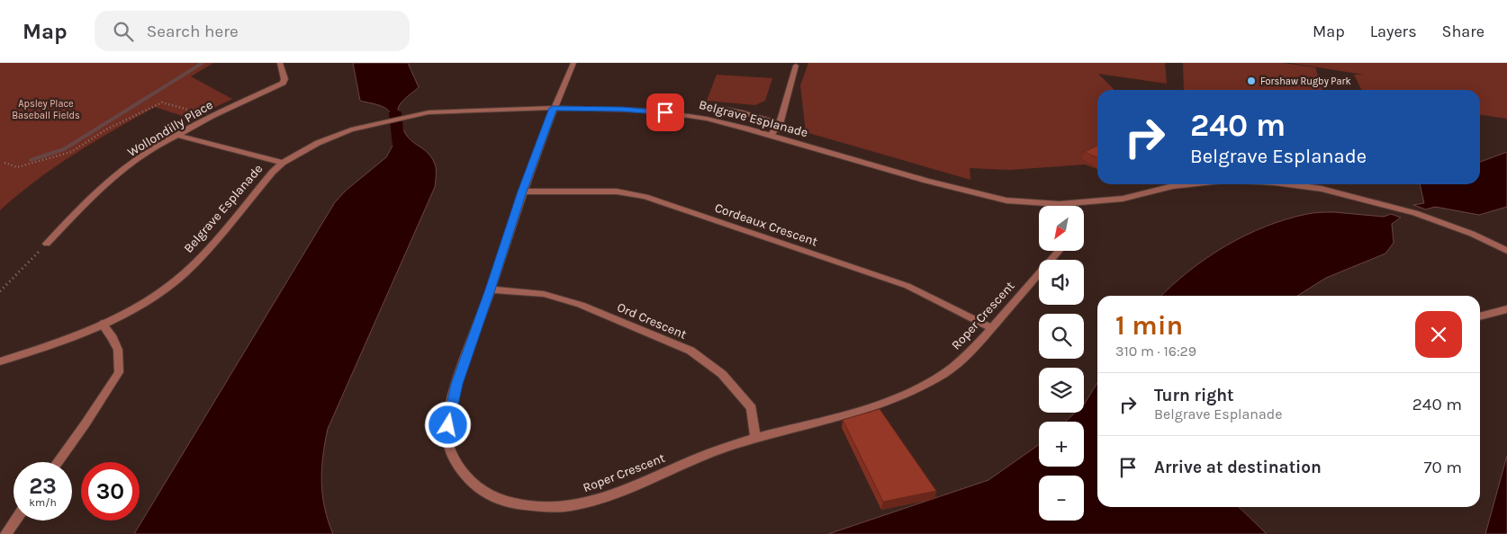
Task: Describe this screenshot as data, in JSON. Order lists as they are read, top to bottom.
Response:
{
  "streets": {
    "street": [
      "Belgrave Esplanade",
      "Wollondilly Place",
      "Cordeaux Crescent",
      "Roper Crescent",
      "Ord Crescent"
    ]
  },
  "crossings": [
    ["Belgrave Esplanade", "Roper Crescent"],
    ["Cordeaux Crescent", "Roper Crescent"],
    ["Roper Crescent", "Ord Crescent"]
  ],
  "parks": ["Apsley Place Baseball Fields"],
  "places": ["Forshaw Rugby Park"],
  "north": "bottom left",
  "page": {
    "header": "Map",
    "search": "Search here",
    "nav": ["Map", "Layers", "Share"],
    "turn": ["240 m", "Belgrave Esplanade"],
    "map_buttons": ["+", "−"],
    "heading": ["1 min", "310 m · 16:29"],
    "list": [
      {
        "name": "Turn right",
        "note": "Belgrave Esplanade",
        "value": "240 m"
      },
      {
        "name": "Arrive at destination",
        "value": "70 m"
      }
    ],
    "speed": "23 km/h",
    "limit": "30"
  }
}
